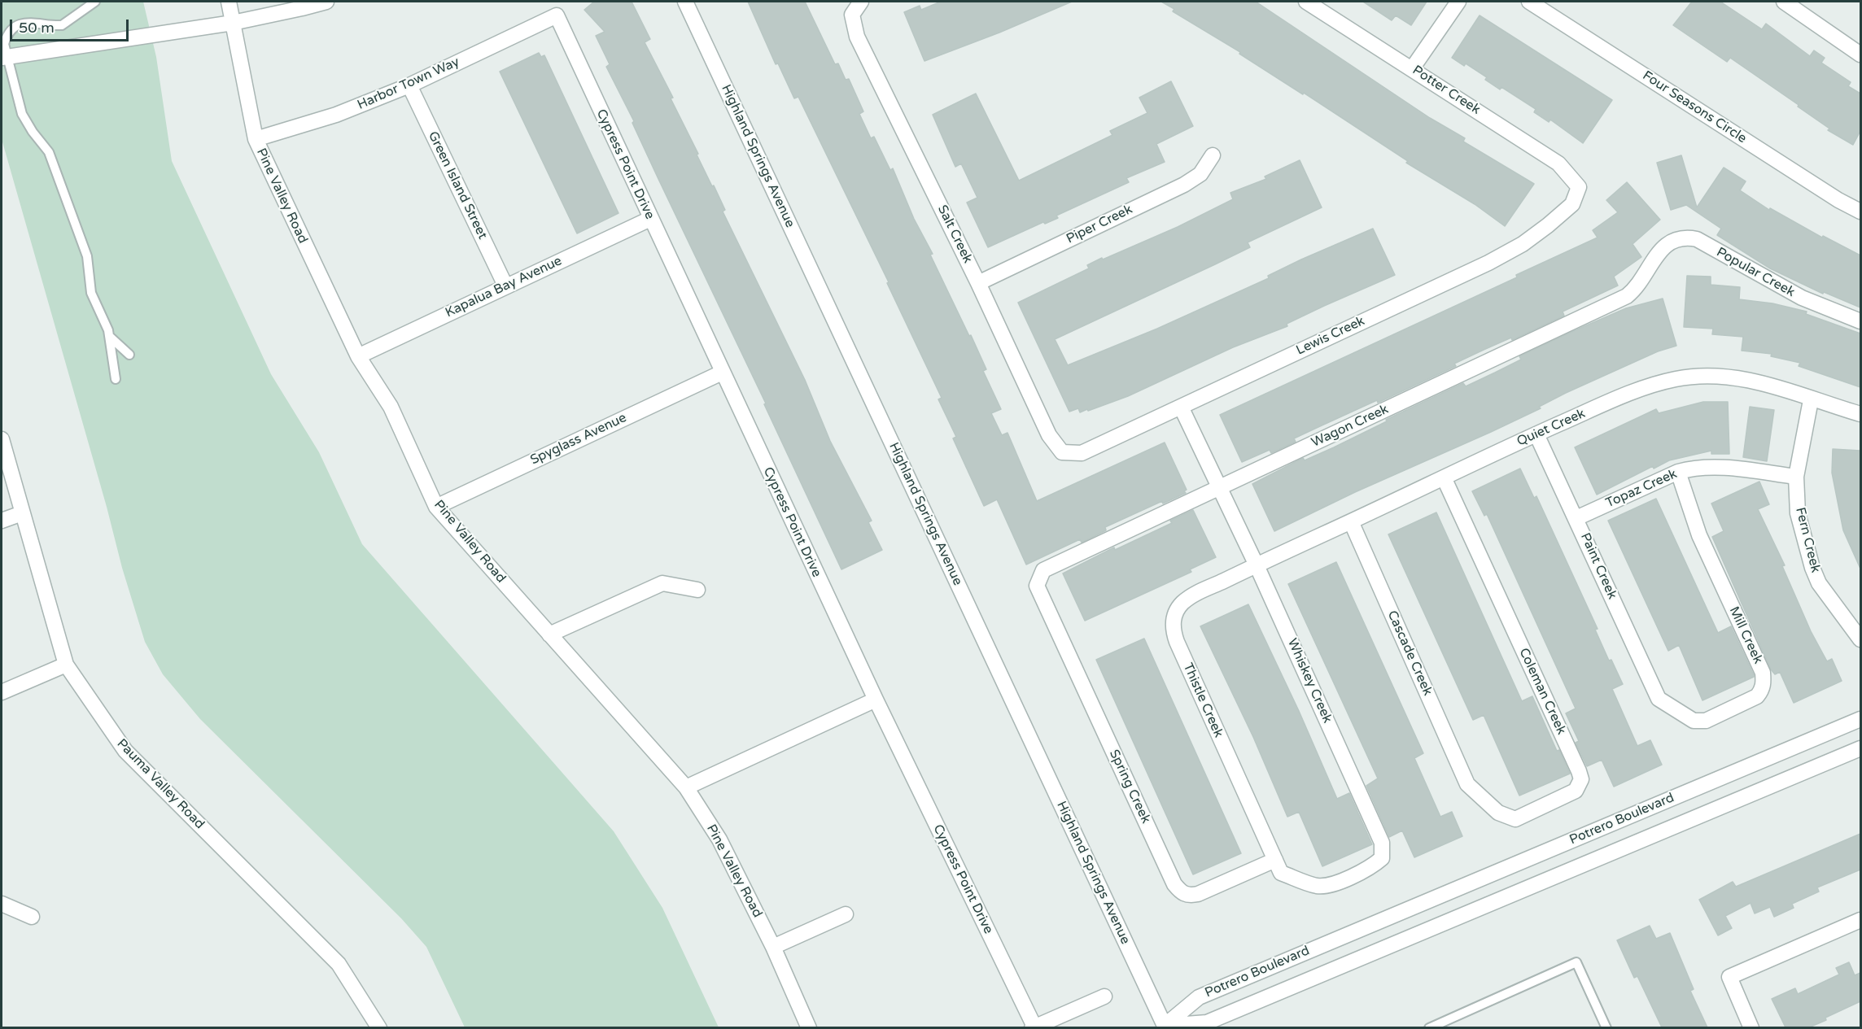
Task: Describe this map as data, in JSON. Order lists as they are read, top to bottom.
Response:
{
  "streets": {
    "street": [
      "Harbor Town Way",
      "Potter Creek",
      "Four Seasons Circle",
      "Highland Springs Avenue",
      "Cypress Point Drive",
      "Green Island Street",
      "Pine Valley Road",
      "Piper Creek",
      "Salt Creek",
      "Popular Creek",
      "Kapalua Bay Avenue",
      "Lewis Creek",
      "Wagon Creek",
      "Quiet Creek",
      "Spyglass Avenue",
      "Topaz Creek",
      "Fern Creek",
      "Paint Creek",
      "Mill Creek",
      "Cascade Creek",
      "Whiskey Creek",
      "Coleman Creek",
      "Thistle Creek",
      "Pauma Valley Road",
      "Spring Creek",
      "Potrero Boulevard"
    ]
  },
  "crossings": [
    ["Harbor Town Way", "Cypress Point Drive"],
    ["Harbor Town Way", "Green Island Street"],
    ["Harbor Town Way", "Pine Valley Road"],
    ["Potter Creek", "Lewis Creek"],
    ["Highland Springs Avenue", "Potrero Boulevard"],
    ["Cypress Point Drive", "Kapalua Bay Avenue"],
    ["Cypress Point Drive", "Spyglass Avenue"],
    ["Green Island Street", "Kapalua Bay Avenue"],
    ["Pine Valley Road", "Kapalua Bay Avenue"],
    ["Pine Valley Road", "Spyglass Avenue"],
    ["Piper Creek", "Salt Creek"],
    ["Salt Creek", "Lewis Creek"],
    ["Popular Creek", "Wagon Creek"],
    ["Lewis Creek", "Whiskey Creek"],
    ["Wagon Creek", "Whiskey Creek"],
    ["Wagon Creek", "Spring Creek"],
    ["Quiet Creek", "Fern Creek"],
    ["Quiet Creek", "Paint Creek"],
    ["Quiet Creek", "Cascade Creek"],
    ["Quiet Creek", "Whiskey Creek"],
    ["Quiet Creek", "Coleman Creek"],
    ["Quiet Creek", "Thistle Creek"],
    ["Topaz Creek", "Fern Creek"],
    ["Topaz Creek", "Paint Creek"],
    ["Topaz Creek", "Mill Creek"],
    ["Paint Creek", "Mill Creek"],
    ["Cascade Creek", "Coleman Creek"],
    ["Whiskey Creek", "Thistle Creek"],
    ["Whiskey Creek", "Spring Creek"],
    ["Thistle Creek", "Spring Creek"]
  ],
  "scale_bar": "50 m"
}
